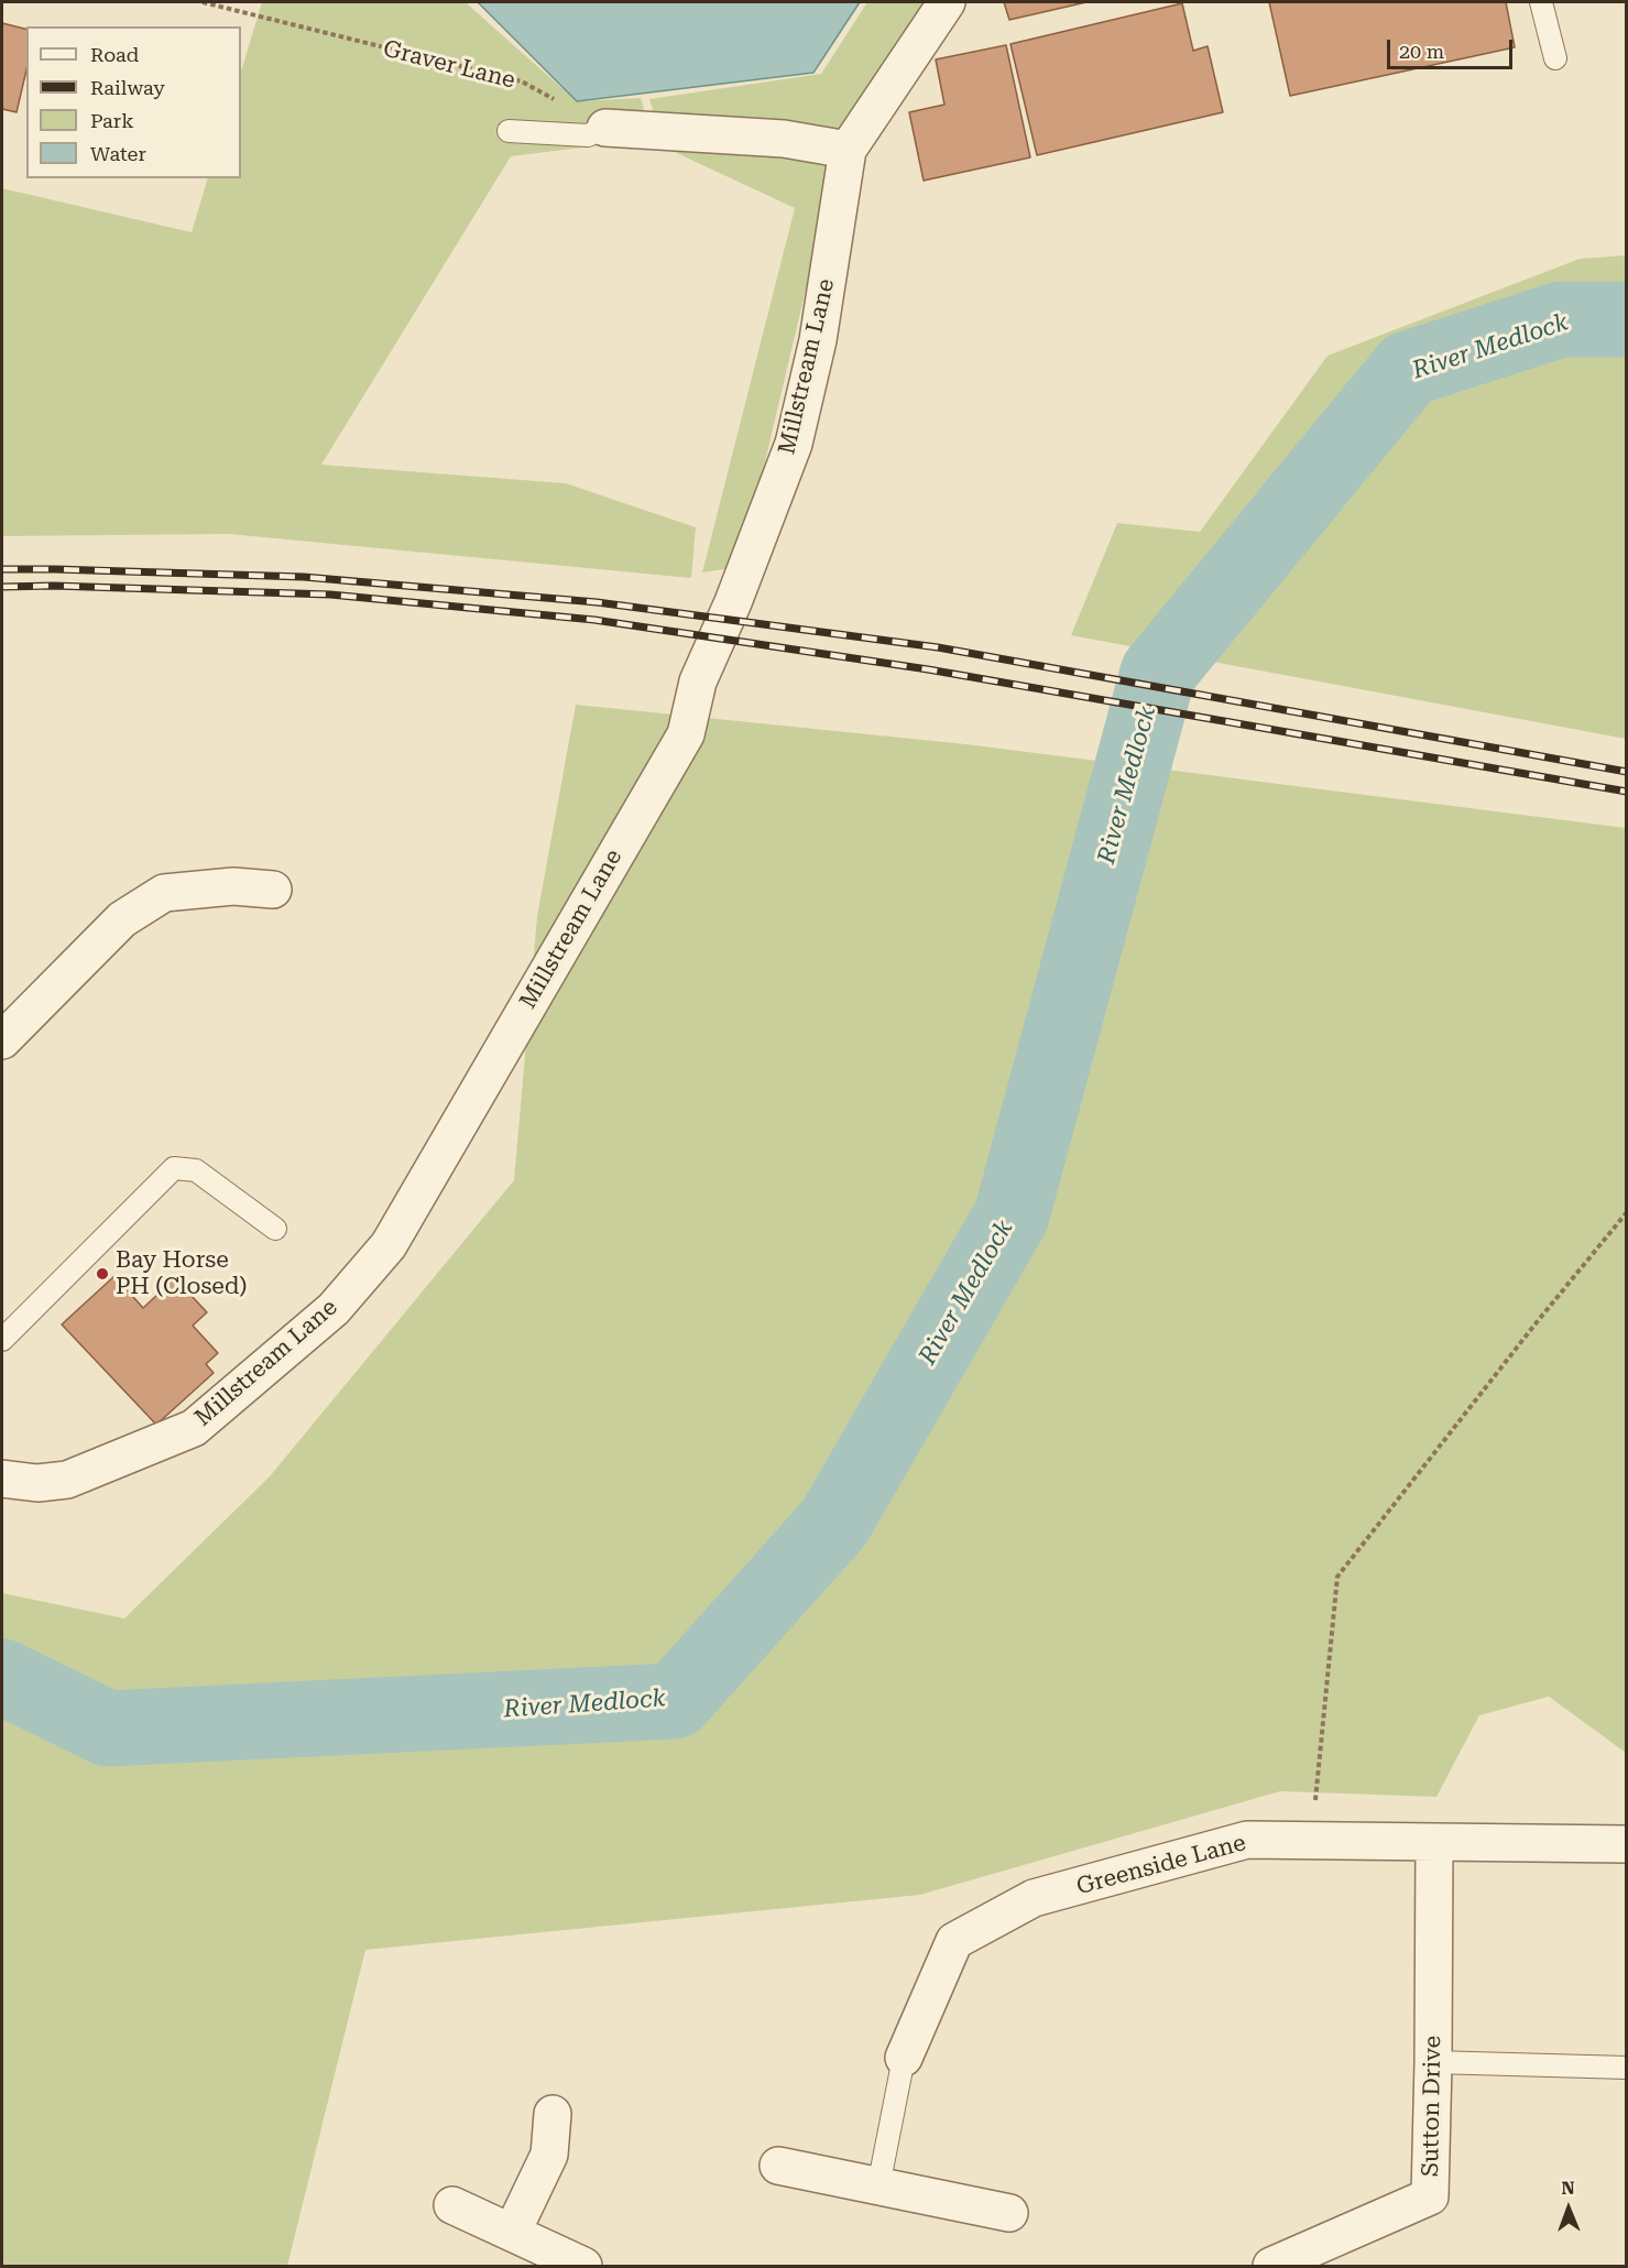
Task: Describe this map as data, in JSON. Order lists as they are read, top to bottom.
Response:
{
  "streets": {
    "street": ["Millstream Lane", "Greenside Lane", "Sutton Drive"],
    "path": ["Graver Lane"]
  },
  "crossings": [
    ["Greenside Lane", "Sutton Drive"]
  ],
  "water": ["River Medlock"],
  "places": ["Bay Horse PH (Closed)"],
  "legend": [
    "Road",
    "Railway",
    "Park",
    "Water"
  ],
  "scale_bar": "20 m",
  "north": "top"
}
